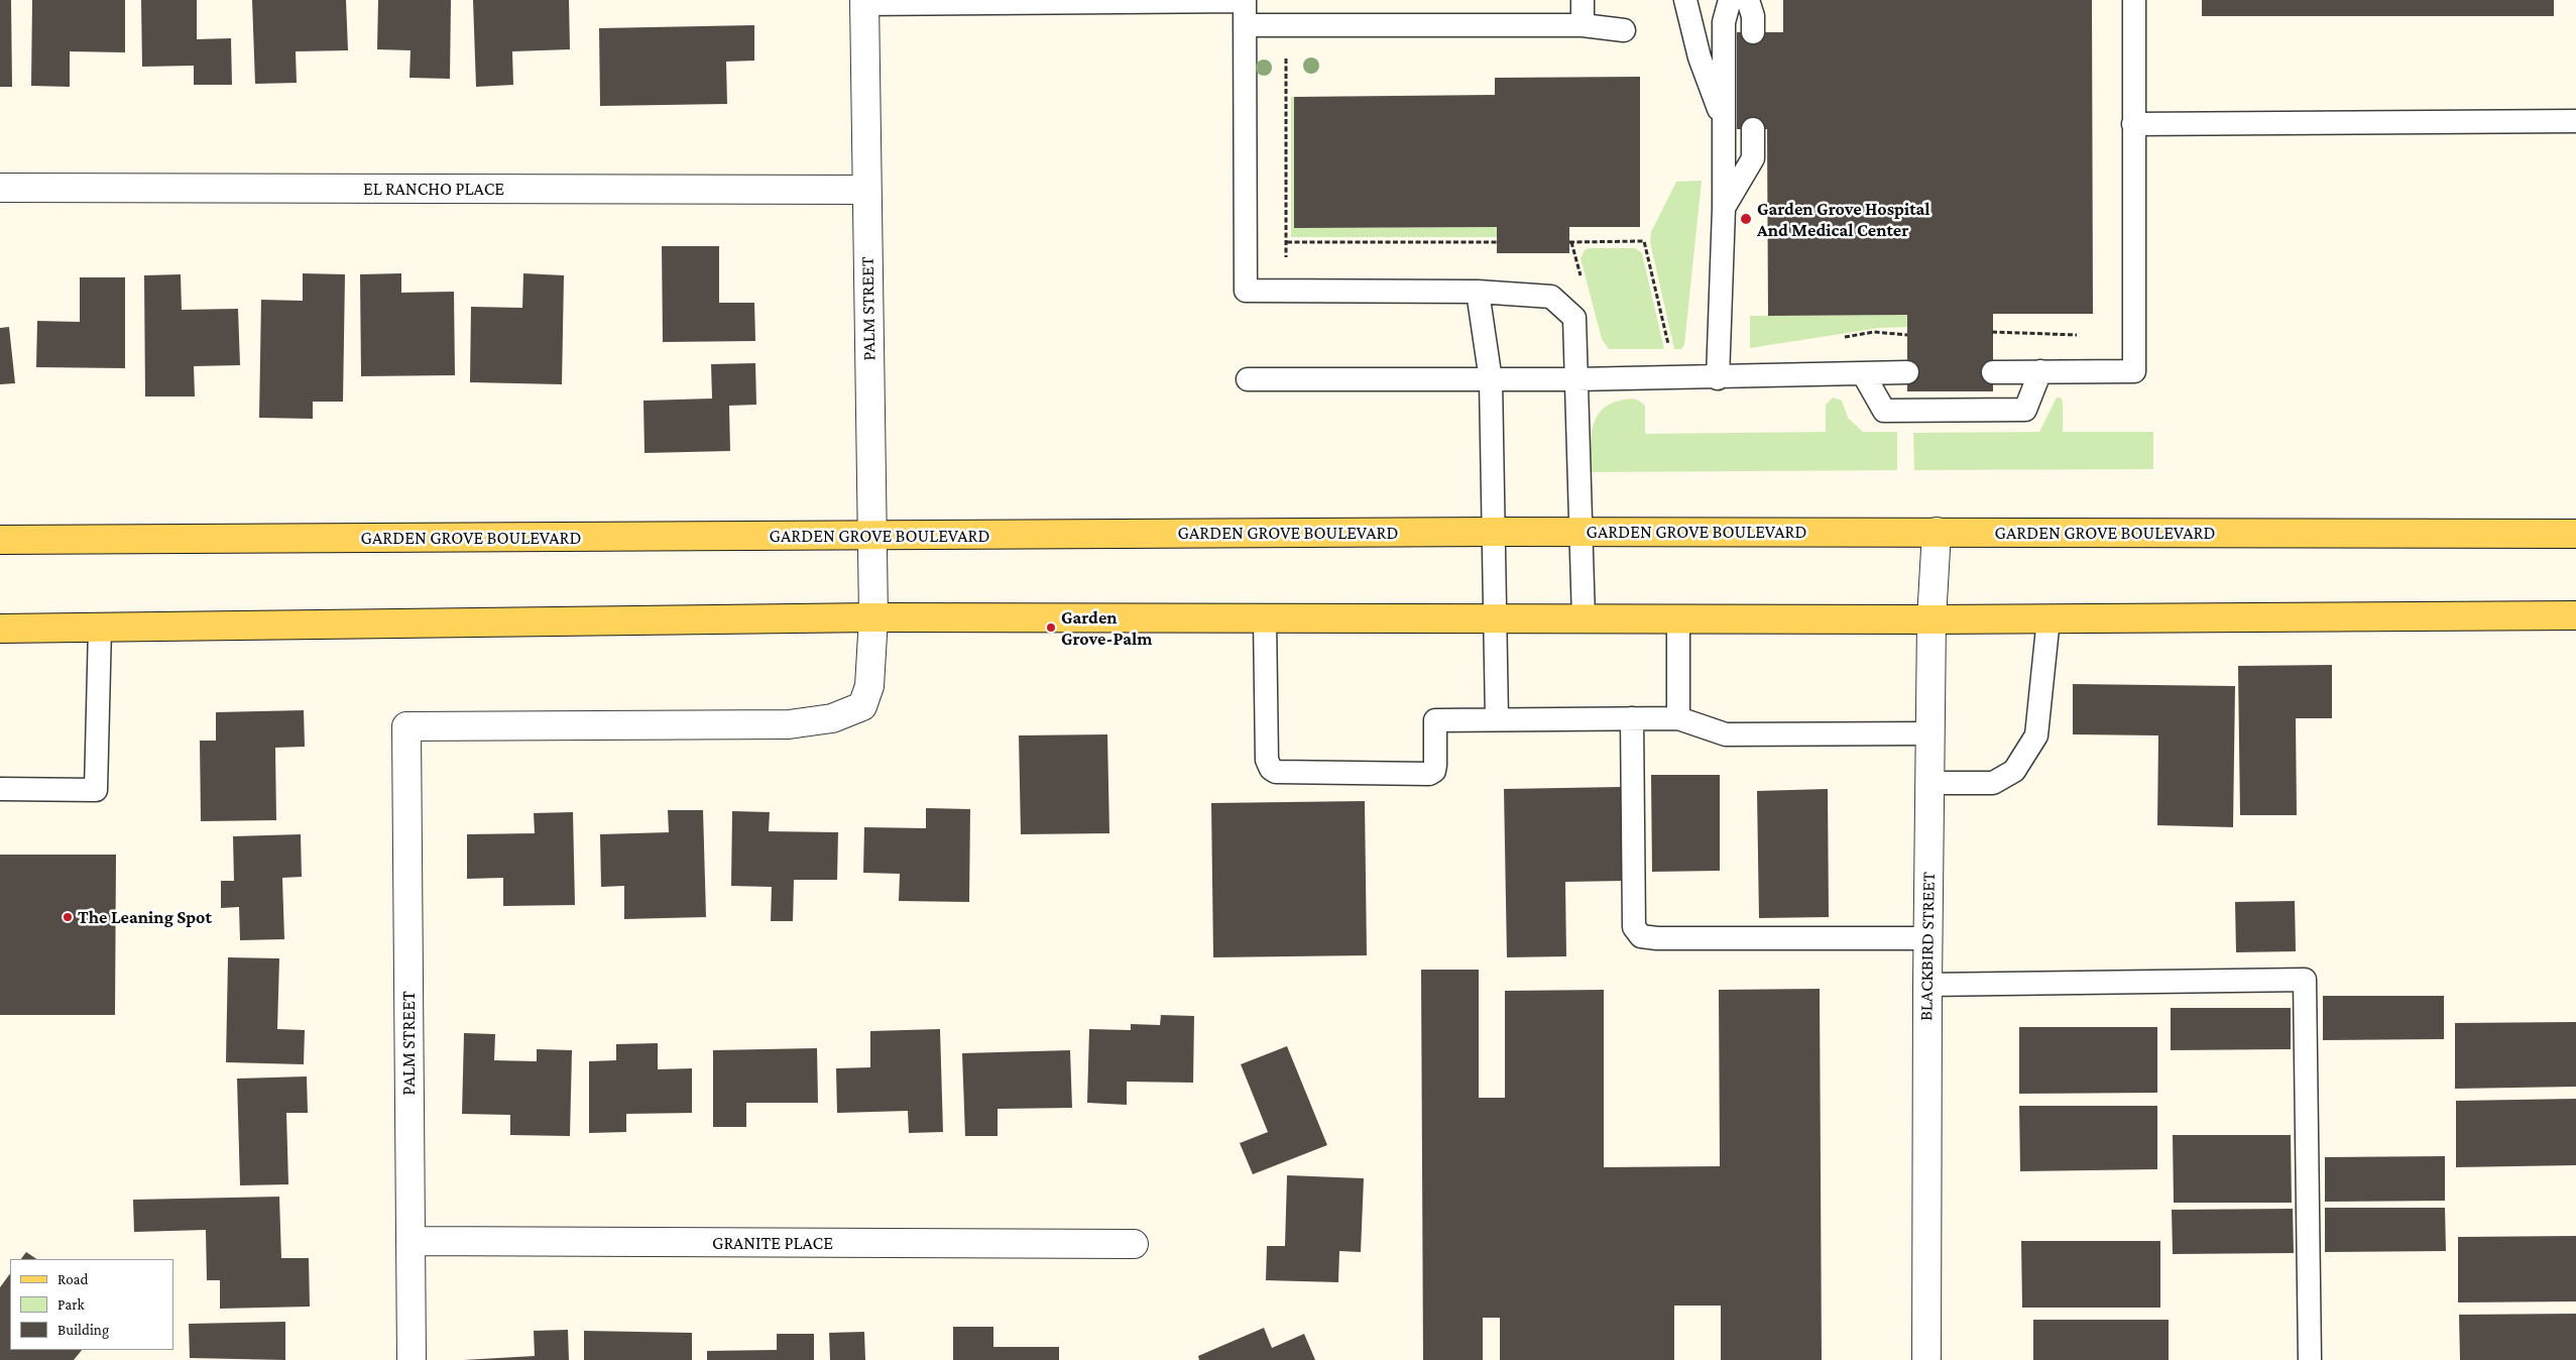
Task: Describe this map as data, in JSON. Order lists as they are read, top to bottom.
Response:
{
  "streets": {
    "main road": ["GARDEN GROVE BOULEVARD"],
    "street": [
      "EL RANCHO PLACE",
      "PALM STREET",
      "BLACKBIRD STREET",
      "GRANITE PLACE"
    ]
  },
  "crossings": [
    ["EL RANCHO PLACE", "PALM STREET"],
    ["PALM STREET", "GARDEN GROVE BOULEVARD"],
    ["PALM STREET", "GRANITE PLACE"],
    ["GARDEN GROVE BOULEVARD", "BLACKBIRD STREET"]
  ],
  "places": ["Garden Grove Hospital And Medical Center", "Garden Grove-Palm", "The Leaning Spot"],
  "legend": ["Road", "Park", "Building"]
}
